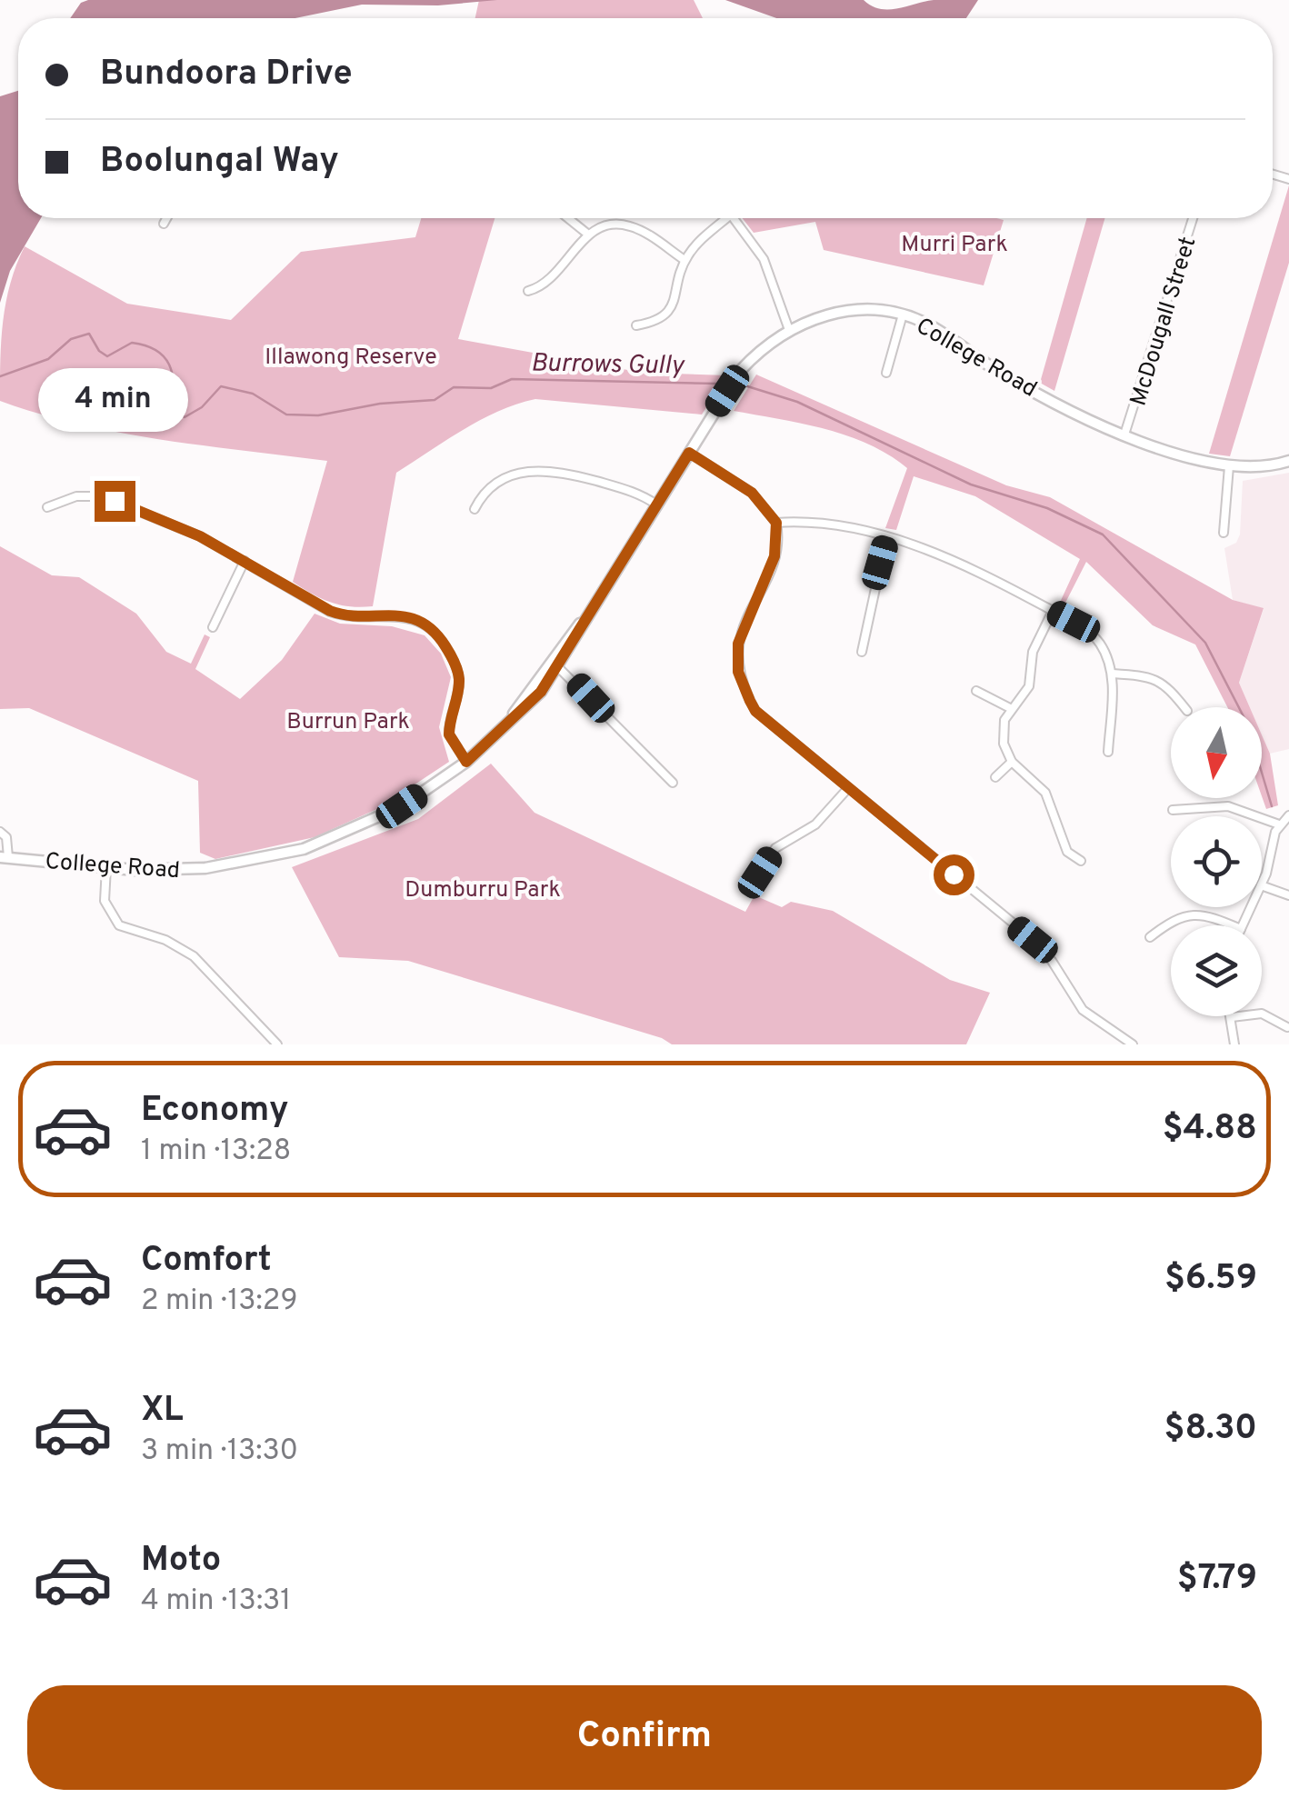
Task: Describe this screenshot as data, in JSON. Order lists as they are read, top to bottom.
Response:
{
  "streets": {
    "main road": ["College Road"],
    "street": ["McDougall Street"]
  },
  "crossings": [
    ["McDougall Street", "College Road"]
  ],
  "water": ["Burrows Gully"],
  "parks": [
    "Murri Park",
    "Illawong Reserve",
    "Burrun Park",
    "Dumburru Park"
  ],
  "north": "bottom",
  "page": {
    "banner": ["Bundoora Drive", "Boolungal Way"],
    "bubble": "4 min",
    "list": [
      {
        "name": "Economy",
        "note": "1 min · 13:28",
        "value": "$4.88"
      },
      {
        "name": "Comfort",
        "note": "2 min · 13:29",
        "value": "$6.59"
      },
      {
        "name": "XL",
        "note": "3 min · 13:30",
        "value": "$8.30"
      },
      {
        "name": "Moto",
        "note": "4 min · 13:31",
        "value": "$7.79"
      }
    ],
    "buttons": "Confirm"
  }
}
